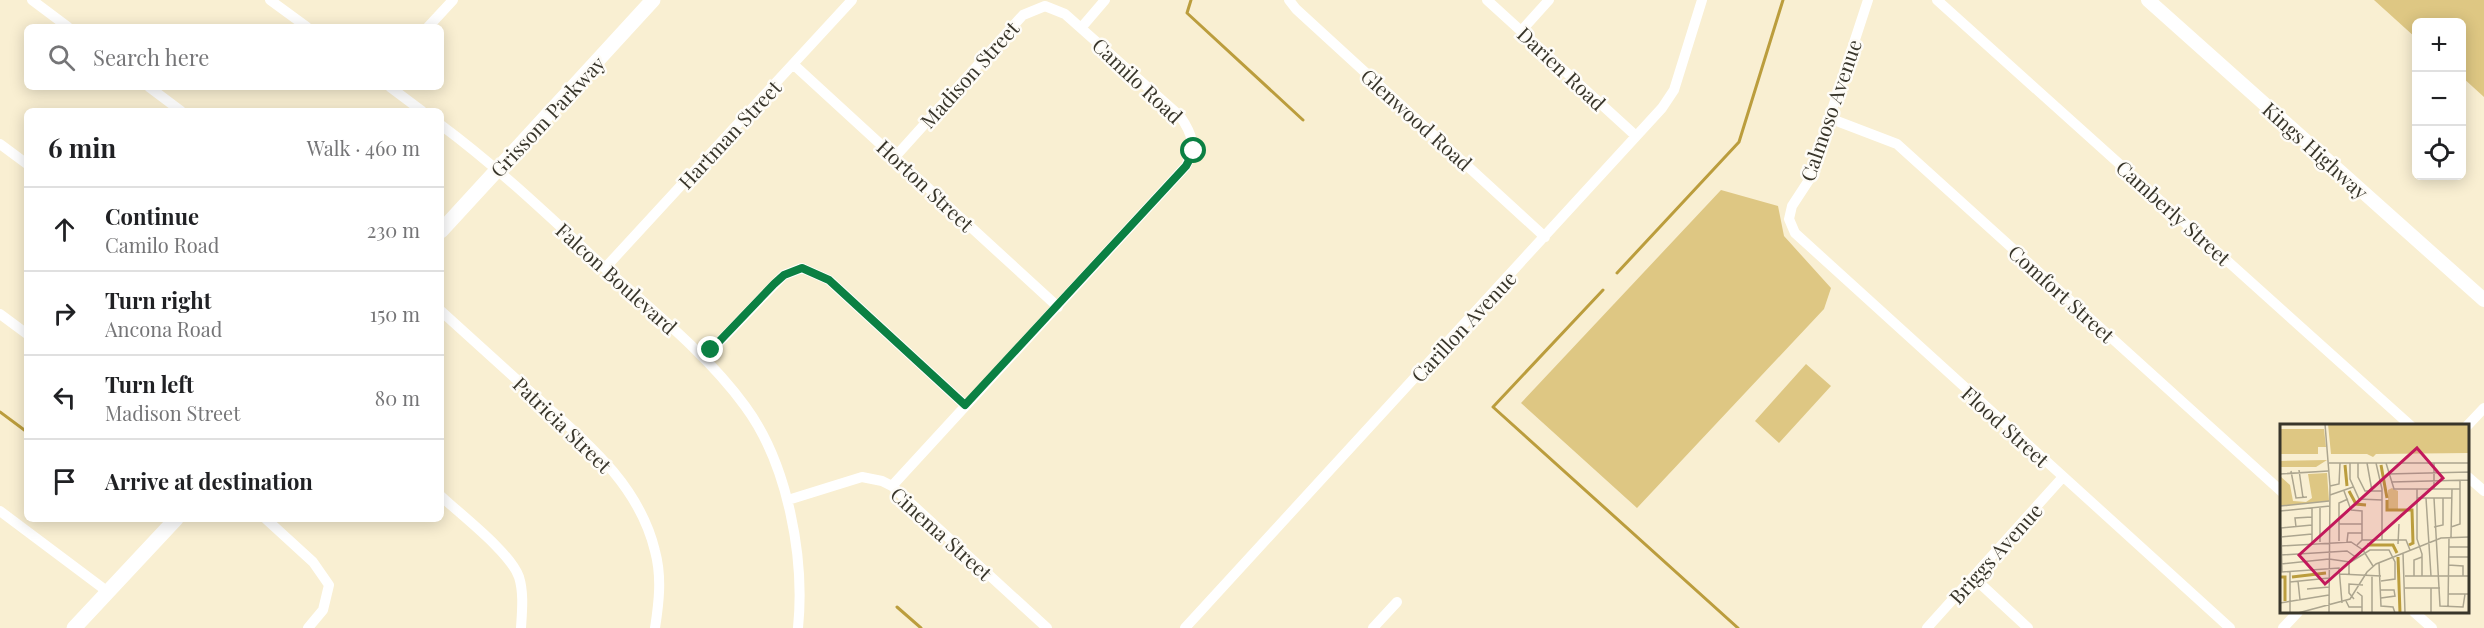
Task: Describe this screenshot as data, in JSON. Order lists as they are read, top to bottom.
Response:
{
  "streets": {
    "main road": ["Grissom Parkway"],
    "street": [
      "Darien Road",
      "Madison Street",
      "Camilo Road",
      "Calmoso Avenue",
      "Glenwood Road",
      "Hartman Street",
      "Kings Highway",
      "Horton Street",
      "Camberly Street",
      "Falcon Boulevard",
      "Comfort Street",
      "Carillon Avenue",
      "Patricia Street",
      "Flood Street",
      "Cinema Street",
      "Briggs Avenue"
    ]
  },
  "crossings": [
    ["Darien Road", "Carillon Avenue"],
    ["Madison Street", "Camilo Road"],
    ["Madison Street", "Horton Street"],
    ["Camilo Road", "Horton Street"],
    ["Camilo Road", "Cinema Street"],
    ["Calmoso Avenue", "Comfort Street"],
    ["Calmoso Avenue", "Flood Street"],
    ["Grissom Parkway", "Falcon Boulevard"],
    ["Glenwood Road", "Carillon Avenue"],
    ["Hartman Street", "Horton Street"],
    ["Hartman Street", "Falcon Boulevard"],
    ["Falcon Boulevard", "Cinema Street"],
    ["Flood Street", "Briggs Avenue"]
  ],
  "page": {
    "map_buttons": ["+", "−"],
    "search": "Search here",
    "heading": ["6 min", "Walk · 460 m"],
    "list": [
      ["Continue", "Camilo Road", "230 m"],
      ["Turn right", "Ancona Road", "150 m"],
      ["Turn left", "Madison Street", "80 m"],
      "Arrive at destination"
    ]
  }
}
